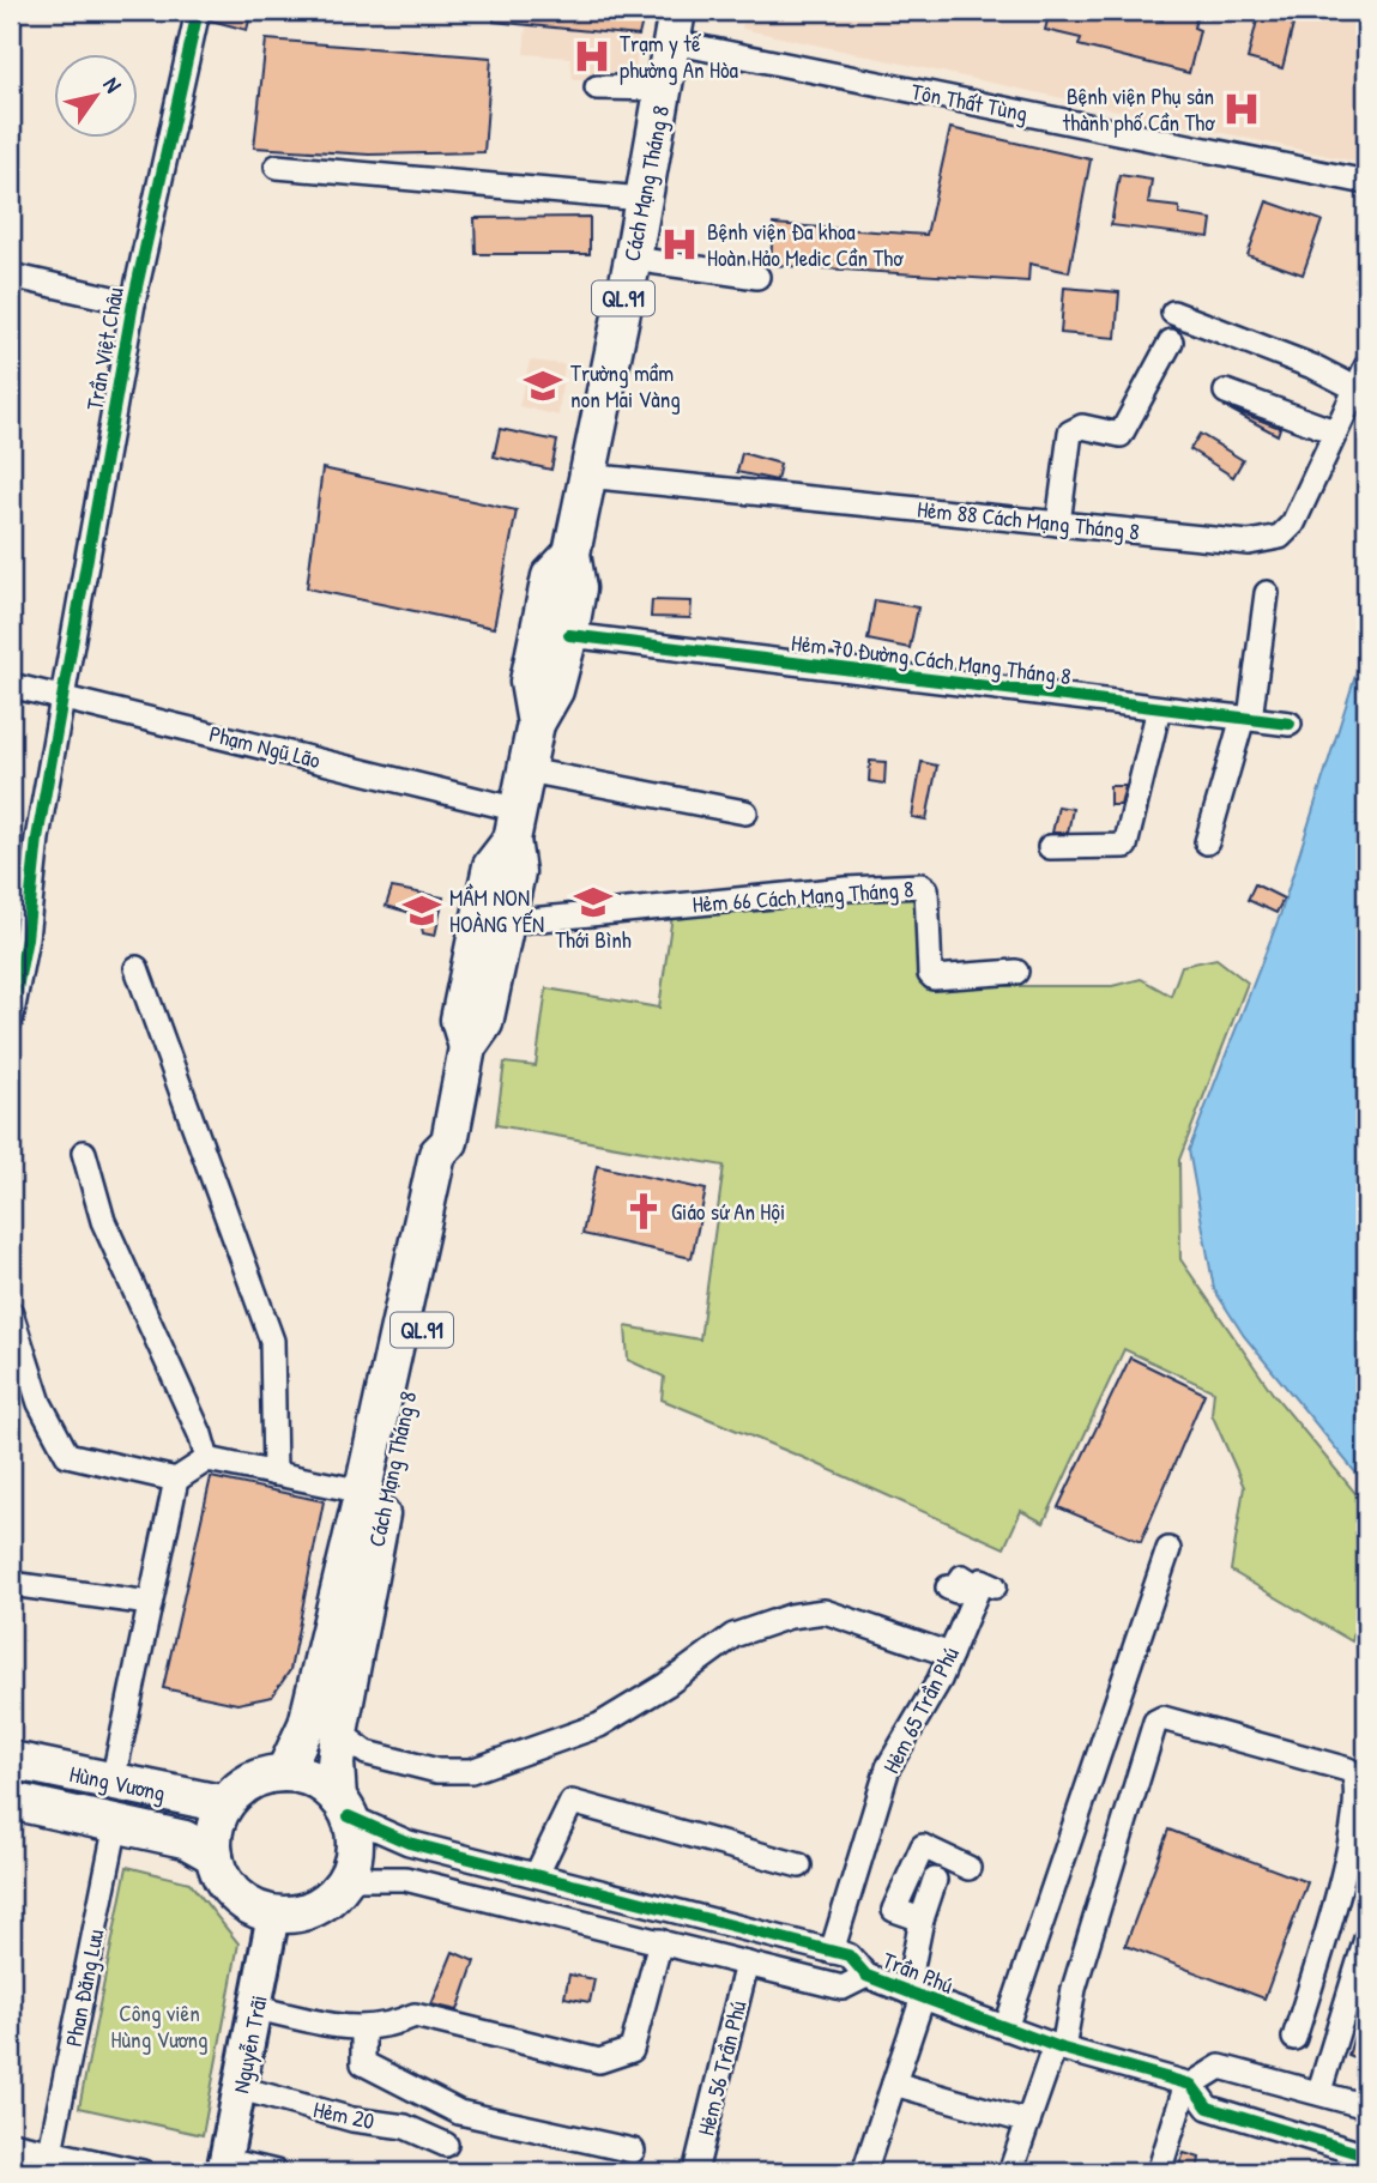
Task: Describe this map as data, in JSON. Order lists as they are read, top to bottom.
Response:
{
  "streets": {
    "highway": ["Cách Mạng Tháng 8", "QL.91", "Hùng Vương"],
    "main road": ["Nguyễn Trãi"],
    "street": [
      "Tôn Thất Tùng",
      "Trần Việt Châu",
      "Hẻm 88 Cách Mạng Tháng 8",
      "Hẻm 70 Đường Cách Mạng Tháng 8",
      "Phạm Ngũ Lão",
      "Hẻm 66 Cách Mạng Tháng 8",
      "Hẻm 65 Trần Phú",
      "Trần Phú",
      "Phan Đăng Lưu",
      "Hẻm 56 Trần Phú",
      "Hẻm 20"
    ]
  },
  "crossings": [
    ["Tôn Thất Tùng", "Cách Mạng Tháng 8"],
    ["Cách Mạng Tháng 8", "Hẻm 88 Cách Mạng Tháng 8"],
    ["Cách Mạng Tháng 8", "Hẻm 70 Đường Cách Mạng Tháng 8"],
    ["Cách Mạng Tháng 8", "Phạm Ngũ Lão"],
    ["Cách Mạng Tháng 8", "Hẻm 66 Cách Mạng Tháng 8"],
    ["Cách Mạng Tháng 8", "Hùng Vương"],
    ["Cách Mạng Tháng 8", "Trần Phú"],
    ["Cách Mạng Tháng 8", "Nguyễn Trãi"],
    ["Trần Việt Châu", "Phạm Ngũ Lão"],
    ["Hẻm 65 Trần Phú", "Trần Phú"],
    ["Hùng Vương", "Trần Phú"],
    ["Hùng Vương", "Phan Đăng Lưu"],
    ["Hùng Vương", "Nguyễn Trãi"],
    ["Trần Phú", "Nguyễn Trãi"],
    ["Trần Phú", "Hẻm 56 Trần Phú"],
    ["Nguyễn Trãi", "Hẻm 20"]
  ],
  "parks": ["Công viên Hùng Vương"],
  "places": {
    "hospital": ["Trạm y tế phường An Hòa", "Bệnh viện Phụ sản thành phố Cần Thơ", "Bệnh viện Đa khoa Hoàn Hảo Medic Cần Thơ"],
    "school or university": ["Trường mầm non Mai Vàng", "Thới Bình", "MẦM NON HOÀNG YẾN"],
    "church": ["Giáo sứ An Hội"]
  },
  "north": "top right"
}
